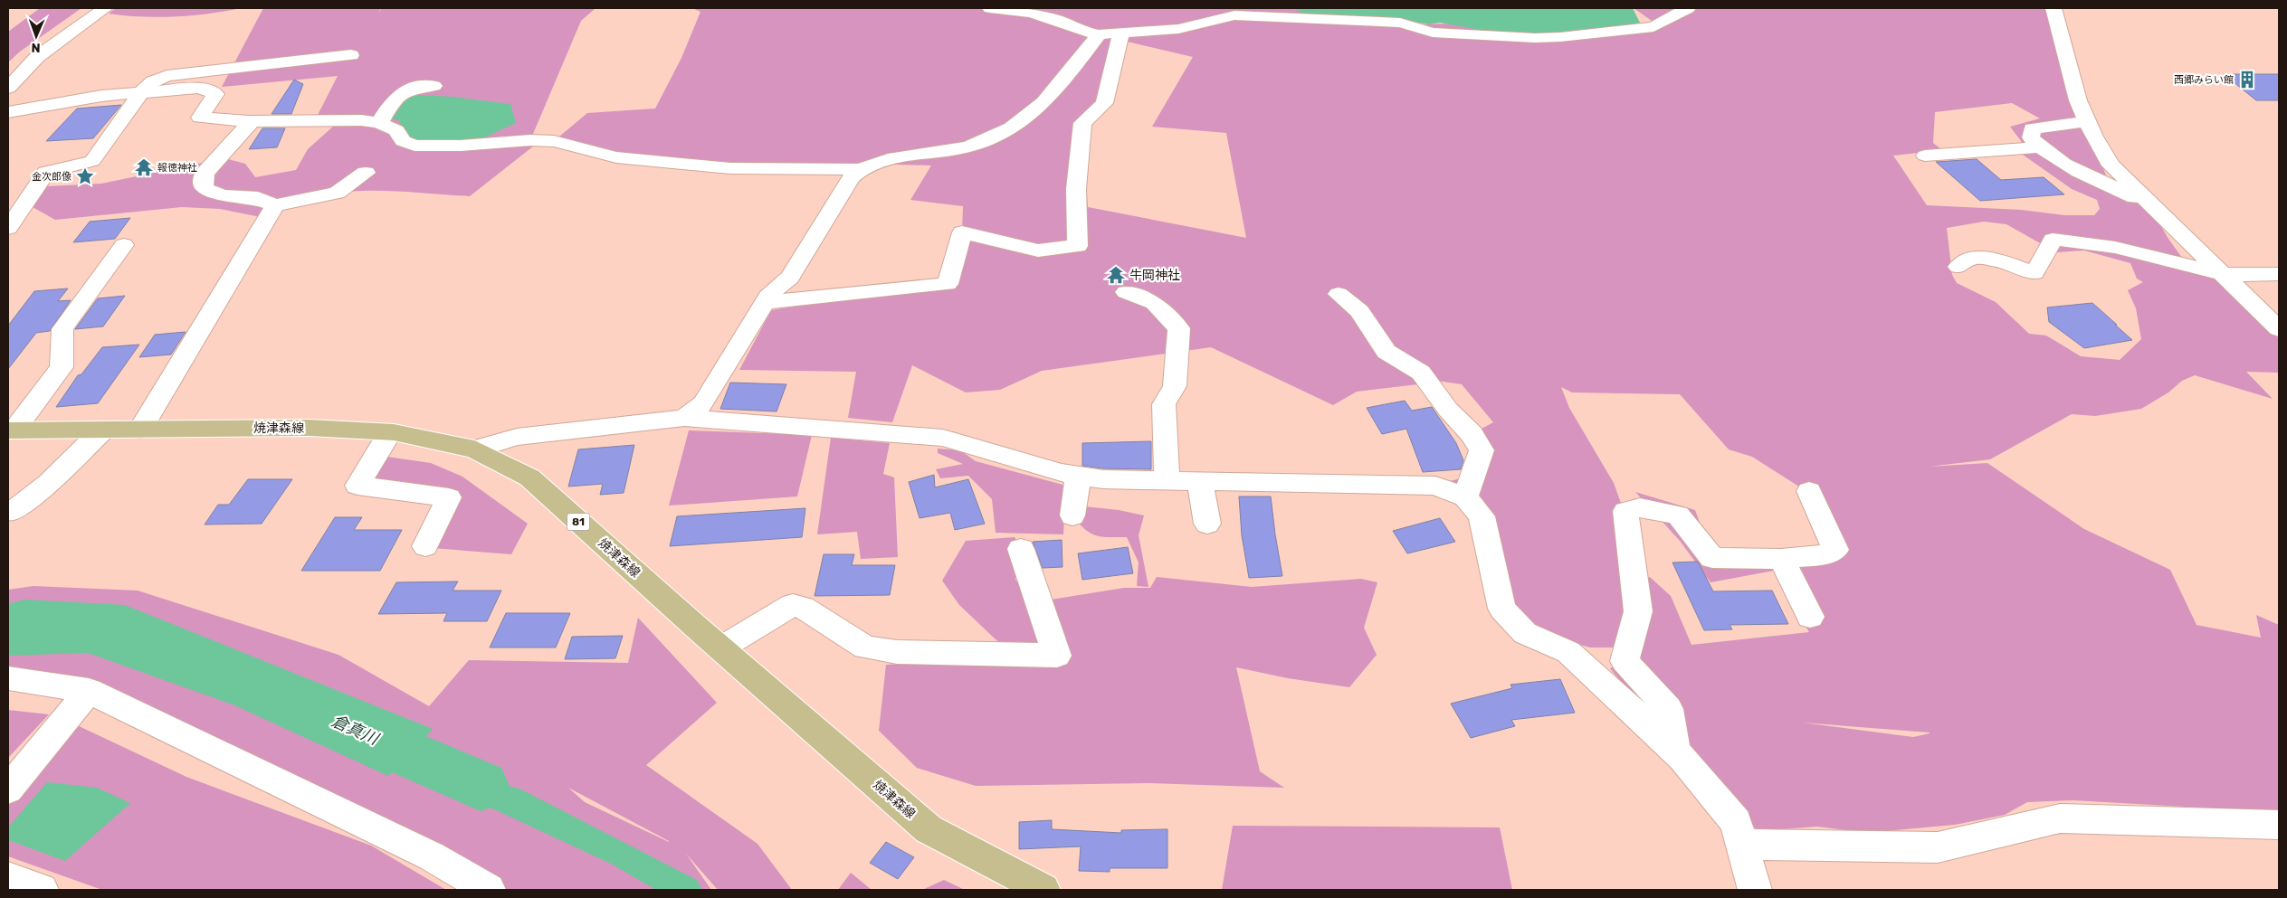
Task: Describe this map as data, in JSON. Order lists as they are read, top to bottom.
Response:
{
  "streets": {
    "main road": ["焼津森線", "81"]
  },
  "water": ["倉真川"],
  "places": {
    "building": ["西郷みらい館"],
    "temple": ["報徳神社", "牛岡神社"],
    "place": ["金次郎像"]
  },
  "north": "bottom"
}
